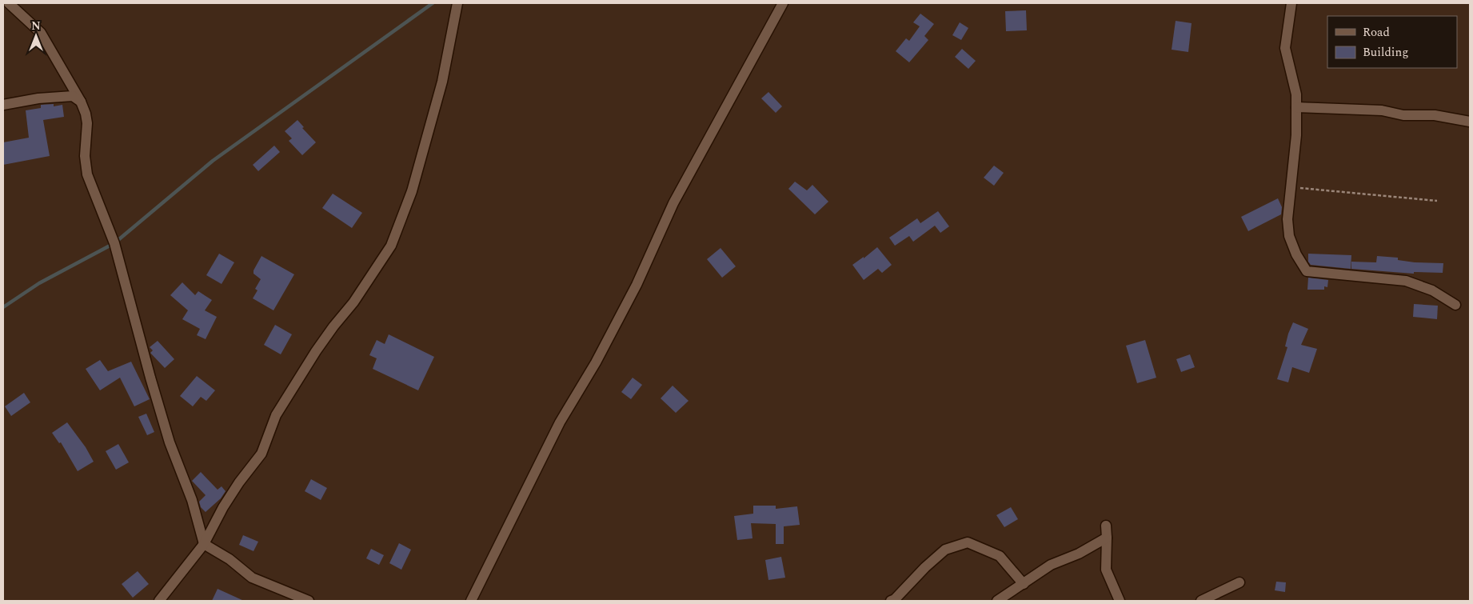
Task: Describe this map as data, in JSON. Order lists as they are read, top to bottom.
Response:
{
  "legend": ["Road", "Building"],
  "north": "top"
}
